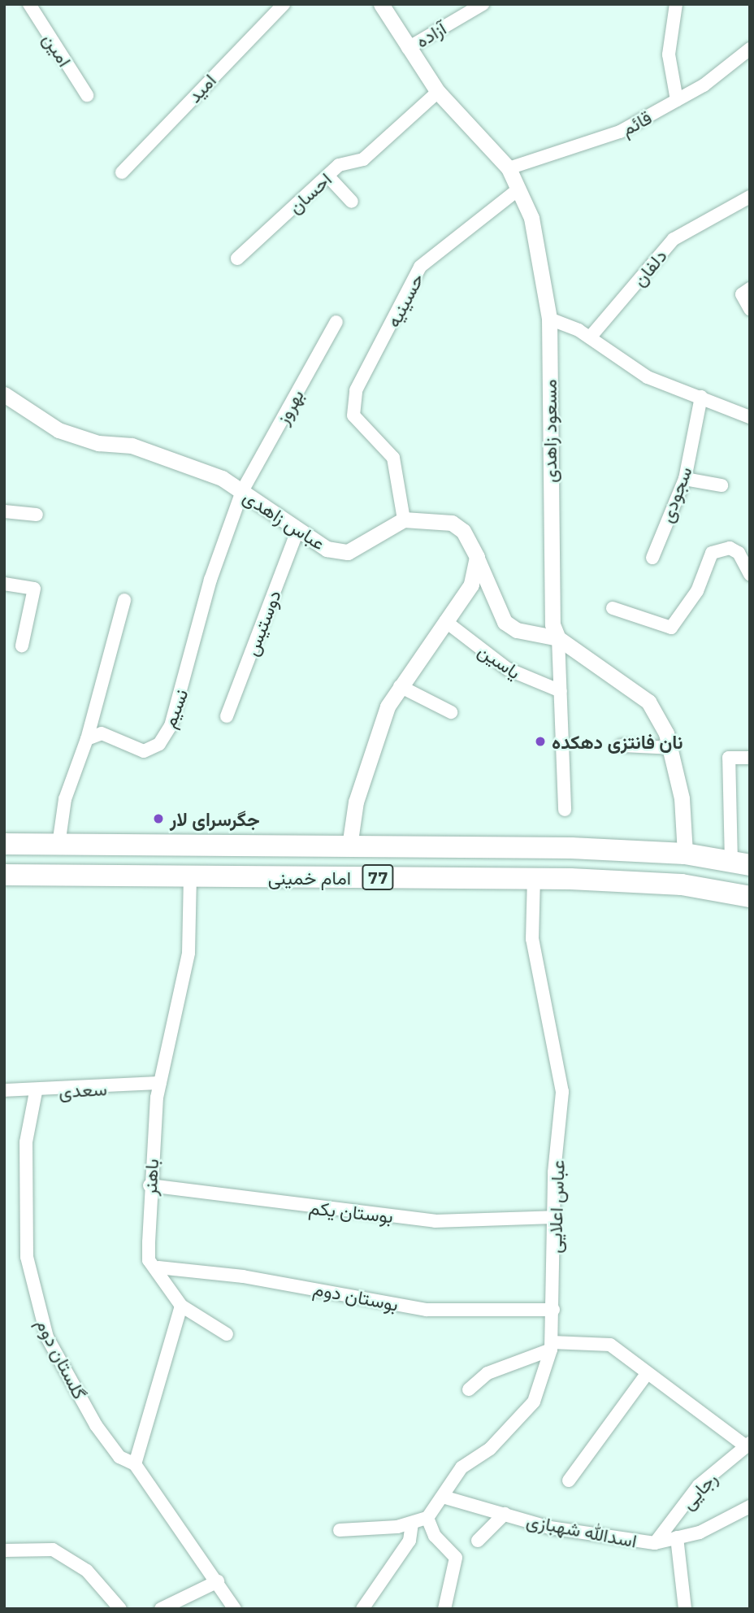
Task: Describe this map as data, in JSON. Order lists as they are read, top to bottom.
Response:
{
  "streets": {
    "highway": ["امام خمینی", "77"],
    "street": [
      "آزاده",
      "امین",
      "امید",
      "قائم",
      "احسان",
      "دلفان",
      "حسینیه",
      "بهروز",
      "مسعود زاهدی",
      "سجودی",
      "عباس زاهدی",
      "دوستیس",
      "یاسین",
      "نسیم",
      "سعدی",
      "باهنر",
      "عباس اعلایی",
      "بوستان یکم",
      "بوستان دوم",
      "گلستان دوم",
      "رجایی",
      "اسدالله شهبازی"
    ]
  },
  "crossings": [
    ["آزاده", "مسعود زاهدی"],
    ["قائم", "مسعود زاهدی"],
    ["احسان", "مسعود زاهدی"],
    ["حسینیه", "مسعود زاهدی"],
    ["حسینیه", "عباس زاهدی"],
    ["بهروز", "عباس زاهدی"],
    ["بهروز", "نسیم"],
    ["عباس زاهدی", "دوستیس"],
    ["عباس زاهدی", "نسیم"],
    ["امام خمینی", "باهنر"],
    ["امام خمینی", "عباس اعلایی"],
    ["سعدی", "باهنر"],
    ["سعدی", "گلستان دوم"],
    ["باهنر", "بوستان یکم"],
    ["باهنر", "بوستان دوم"],
    ["عباس اعلایی", "بوستان یکم"],
    ["عباس اعلایی", "بوستان دوم"],
    ["عباس اعلایی", "اسدالله شهبازی"],
    ["رجایی", "اسدالله شهبازی"]
  ],
  "places": ["نان فانتزی دهکده", "جگرسرای لار"]
}
